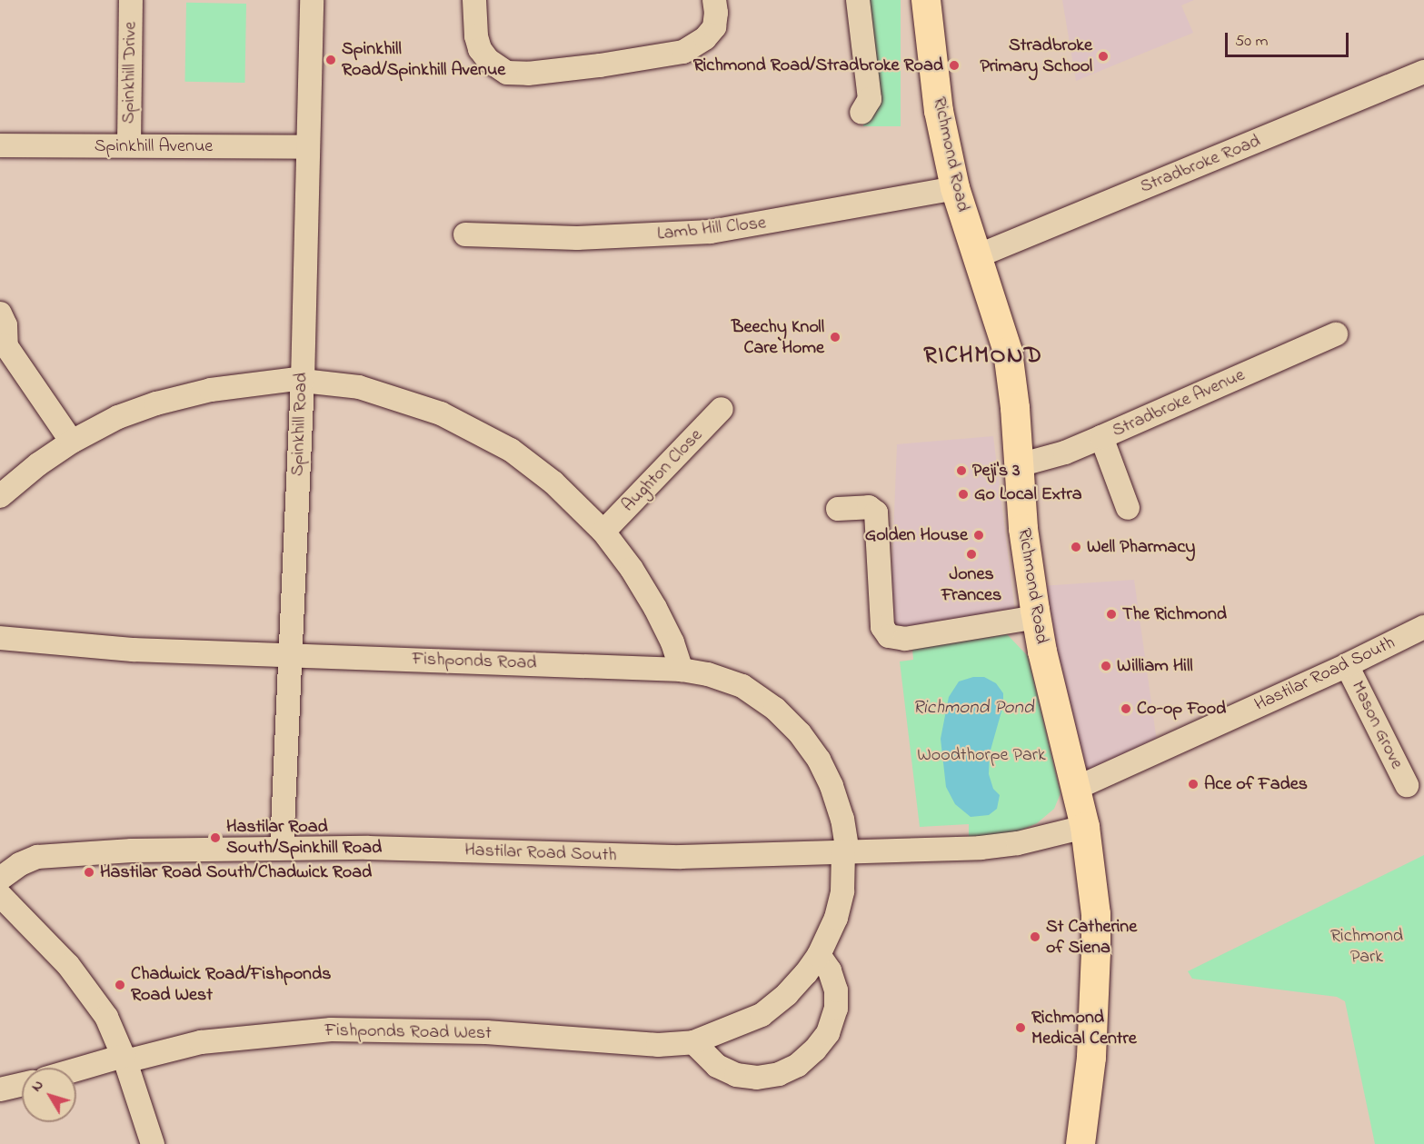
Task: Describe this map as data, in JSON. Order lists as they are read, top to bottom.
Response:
{
  "streets": {
    "main road": ["Richmond Road"],
    "street": [
      "Spinkhill Drive",
      "Spinkhill Avenue",
      "Stradbroke Road",
      "Lamb Hill Close",
      "Stradbroke Avenue",
      "Spinkhill Road",
      "Aughton Close",
      "Fishponds Road",
      "Hastilar Road South",
      "Mason Grove",
      "Fishponds Road West"
    ]
  },
  "crossings": [
    ["Spinkhill Drive", "Spinkhill Avenue"],
    ["Spinkhill Avenue", "Spinkhill Road"],
    ["Richmond Road", "Stradbroke Road"],
    ["Richmond Road", "Lamb Hill Close"],
    ["Richmond Road", "Stradbroke Avenue"],
    ["Richmond Road", "Hastilar Road South"],
    ["Spinkhill Road", "Fishponds Road"],
    ["Spinkhill Road", "Hastilar Road South"],
    ["Fishponds Road", "Hastilar Road South"],
    ["Fishponds Road", "Fishponds Road West"],
    ["Hastilar Road South", "Mason Grove"],
    ["Hastilar Road South", "Fishponds Road West"]
  ],
  "districts": ["RICHMOND"],
  "water": ["Richmond Pond"],
  "parks": ["Woodthorpe Park", "Richmond Park"],
  "places": [
    "Stradbroke Primary School",
    "Spinkhill Road/Spinkhill Avenue",
    "Richmond Road/Stradbroke Road",
    "Beechy Knoll Care Home",
    "Peji's 3",
    "Go Local Extra",
    "Golden House",
    "Well Pharmacy",
    "Jones Frances",
    "The Richmond",
    "William Hill",
    "Co-op Food",
    "Ace of Fades",
    "Hastilar Road South/Spinkhill Road",
    "Hastilar Road South/Chadwick Road",
    "St Catherine of Siena",
    "Chadwick Road/Fishponds Road West",
    "Richmond Medical Centre"
  ],
  "scale_bar": "50 m",
  "north": "top left"
}
